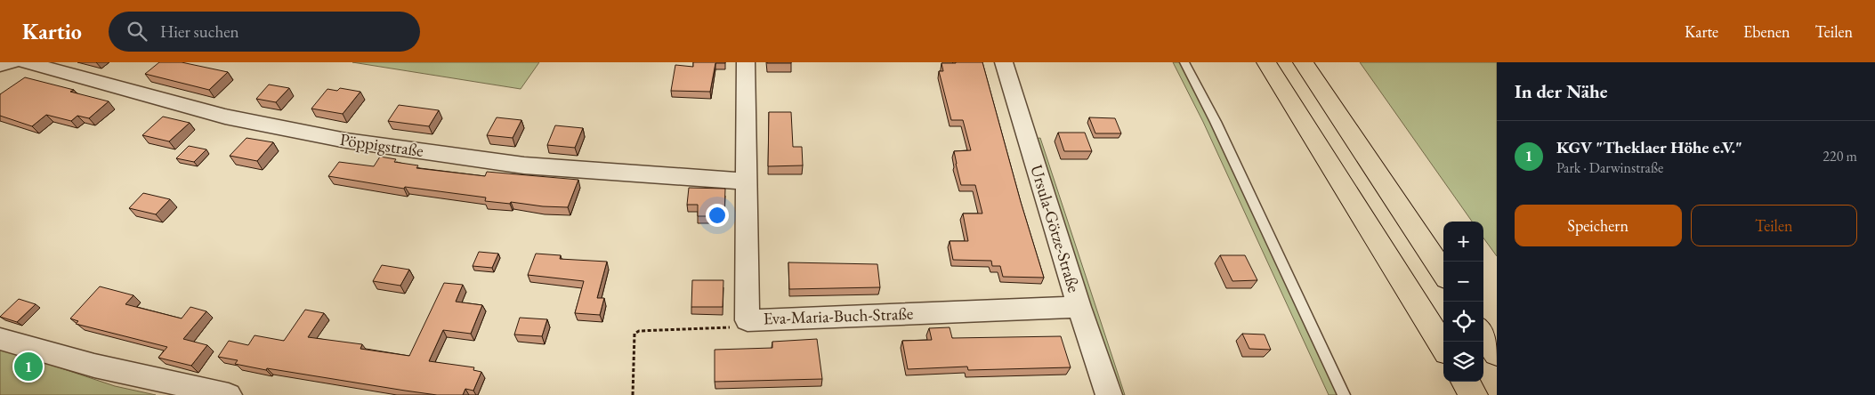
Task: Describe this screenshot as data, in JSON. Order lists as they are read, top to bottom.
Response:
{
  "streets": {
    "street": ["Pöppigstraße", "Ursula-Götze-Straße", "Eva-Maria-Buch-Straße"]
  },
  "crossings": [
    ["Pöppigstraße", "Eva-Maria-Buch-Straße"],
    ["Ursula-Götze-Straße", "Eva-Maria-Buch-Straße"]
  ],
  "page": {
    "header": "Kartio",
    "search": "Hier suchen",
    "nav": ["Karte", "Ebenen", "Teilen"],
    "heading": "In der Nähe",
    "list": [
      {
        "mark": "1",
        "name": "KGV \"Theklaer Höhe e.V.\"",
        "note": "Park · Darwinstraße",
        "value": "220 m"
      }
    ],
    "buttons": ["Speichern", "Teilen"],
    "map_buttons": ["+", "−"],
    "pins": "1"
  }
}
